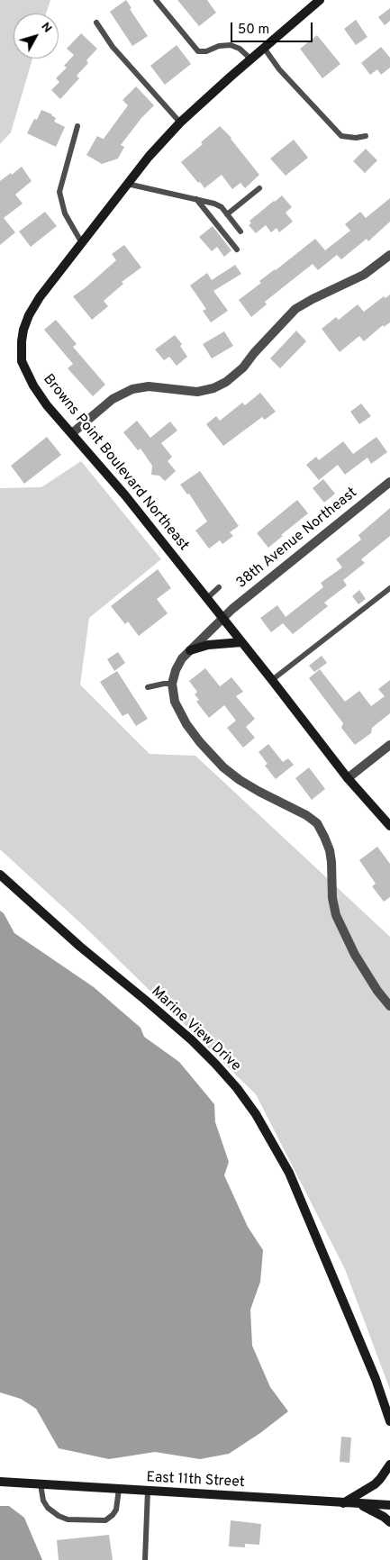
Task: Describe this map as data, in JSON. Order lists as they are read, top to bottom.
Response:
{
  "streets": {
    "street": [
      "Browns Point Boulevard Northeast",
      "38th Avenue Northeast",
      "Marine View Drive",
      "East 11th Street"
    ]
  },
  "crossings": [
    ["Browns Point Boulevard Northeast", "38th Avenue Northeast"]
  ],
  "scale_bar": "50 m",
  "north": "top right"
}
